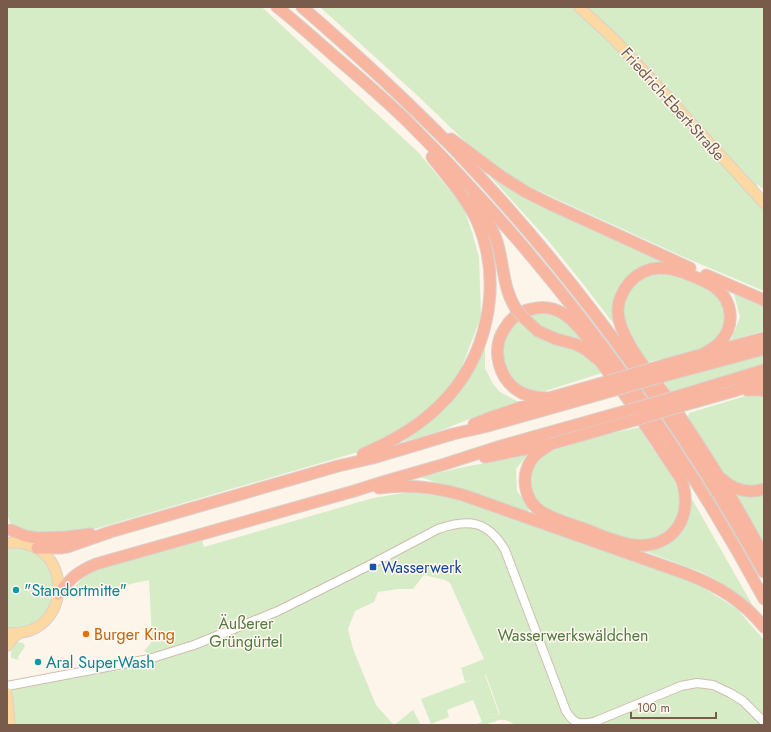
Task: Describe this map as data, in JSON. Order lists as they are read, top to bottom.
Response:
{
  "streets": {
    "main road": ["Friedrich-Ebert-Straße"]
  },
  "parks": ["Äußerer Grüngürtel", "Wasserwerkswäldchen"],
  "places": {
    "transit": ["Wasserwerk"],
    "other": ["\"Standortmitte\"", "Burger King", "Aral SuperWash"]
  },
  "scale_bar": "100 m"
}
